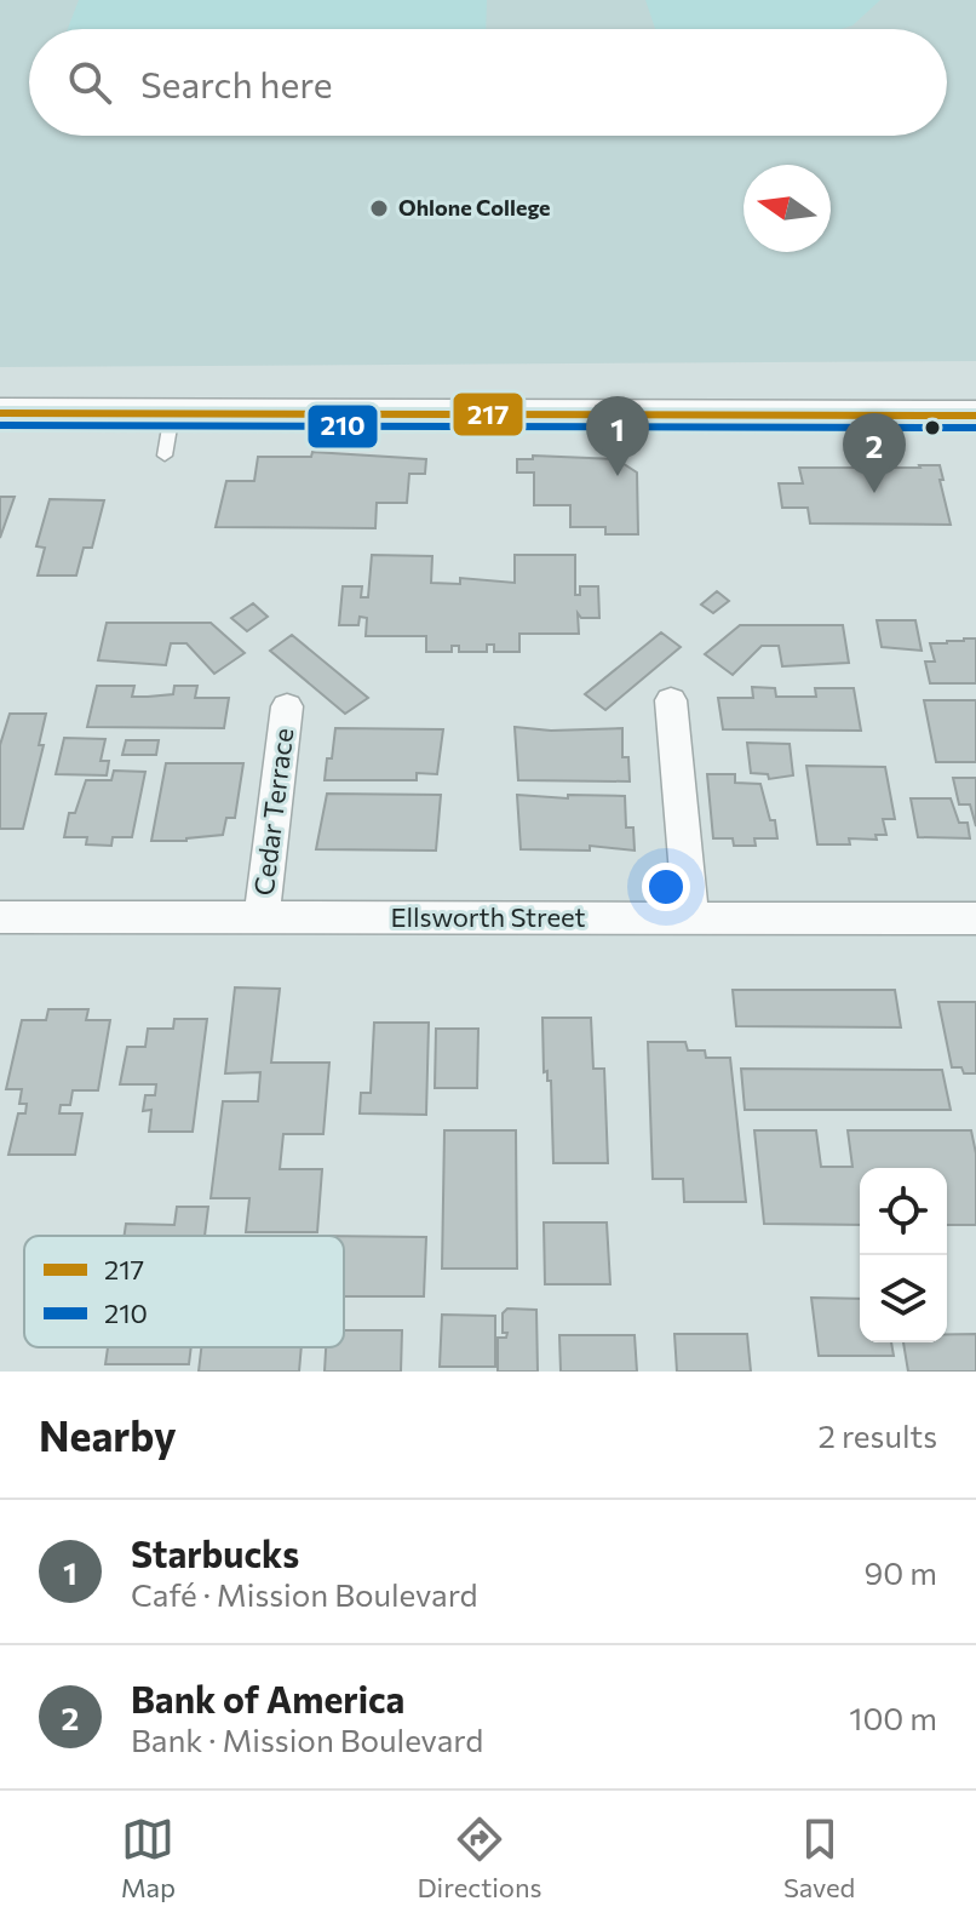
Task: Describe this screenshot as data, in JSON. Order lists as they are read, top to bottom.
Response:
{
  "streets": {
    "street": ["Cedar Terrace", "Ellsworth Street"]
  },
  "crossings": [
    ["Cedar Terrace", "Ellsworth Street"]
  ],
  "places": ["Ohlone College"],
  "lines": ["transit line 217", "transit line 210"],
  "legend": ["217", "210"],
  "north": "left",
  "page": {
    "search": "Search here",
    "pins": ["1", "2"],
    "heading": ["Nearby", "2 results"],
    "list": [
      {
        "mark": "1",
        "name": "Starbucks",
        "note": "Café · Mission Boulevard",
        "value": "90 m"
      },
      {
        "mark": "2",
        "name": "Bank of America",
        "note": "Bank · Mission Boulevard",
        "value": "100 m"
      }
    ],
    "nav": ["Map", "Directions", "Saved"]
  }
}
